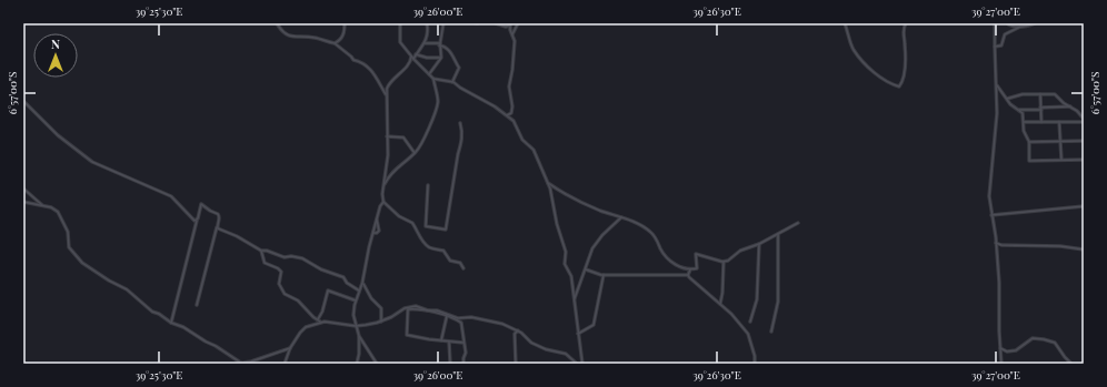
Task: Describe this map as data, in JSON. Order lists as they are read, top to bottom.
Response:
{
  "north": "top",
  "coordinates": [
    "39°25'30\"E",
    "39°26'00\"E",
    "39°26'30\"E",
    "39°27'00\"E",
    "6°57'00\"S"
  ]
}
